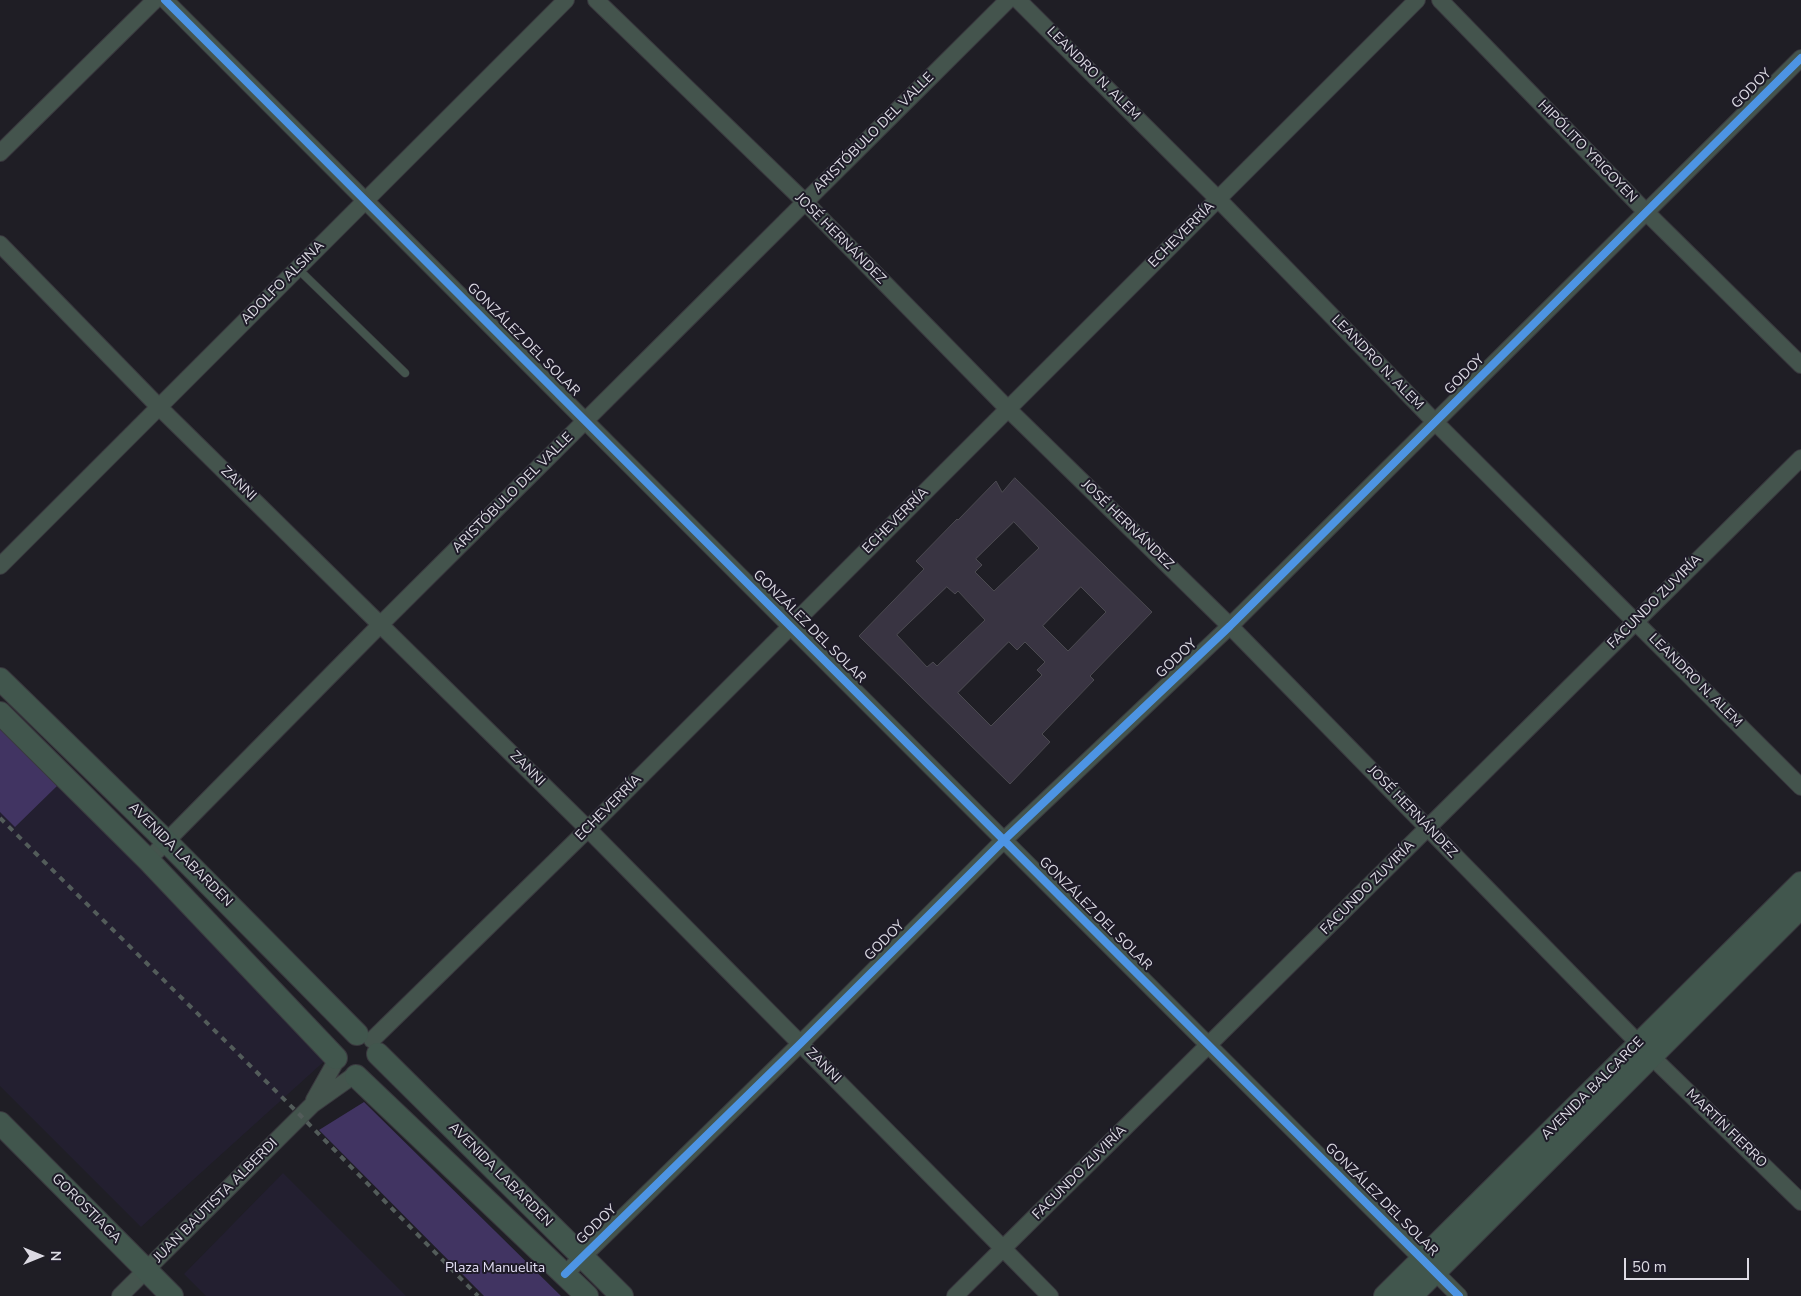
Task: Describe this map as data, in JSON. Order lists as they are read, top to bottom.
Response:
{
  "streets": {
    "main road": ["AVENIDA LABARDEN", "AVENIDA BALCARCE", "GOROSTIAGA"],
    "street": [
      "LEANDRO N. ALEM",
      "GODOY",
      "ARISTÓBULO DEL VALLE",
      "HIPÓLITO YRIGOYEN",
      "ECHEVERRÍA",
      "JOSÉ HERNÁNDEZ",
      "ADOLFO ALSINA",
      "GONZÁLEZ DEL SOLAR",
      "ZANNI",
      "FACUNDO ZUVIRÍA",
      "MARTÍN FIERRO",
      "JUAN BAUTISTA ALBERDI"
    ]
  },
  "crossings": [
    ["LEANDRO N. ALEM", "GODOY"],
    ["LEANDRO N. ALEM", "ECHEVERRÍA"],
    ["LEANDRO N. ALEM", "FACUNDO ZUVIRÍA"],
    ["GODOY", "HIPÓLITO YRIGOYEN"],
    ["GODOY", "JOSÉ HERNÁNDEZ"],
    ["GODOY", "GONZÁLEZ DEL SOLAR"],
    ["GODOY", "ZANNI"],
    ["GODOY", "AVENIDA LABARDEN"],
    ["ARISTÓBULO DEL VALLE", "JOSÉ HERNÁNDEZ"],
    ["ARISTÓBULO DEL VALLE", "GONZÁLEZ DEL SOLAR"],
    ["ARISTÓBULO DEL VALLE", "ZANNI"],
    ["ARISTÓBULO DEL VALLE", "AVENIDA LABARDEN"],
    ["ECHEVERRÍA", "JOSÉ HERNÁNDEZ"],
    ["ECHEVERRÍA", "GONZÁLEZ DEL SOLAR"],
    ["ECHEVERRÍA", "ZANNI"],
    ["ECHEVERRÍA", "AVENIDA LABARDEN"],
    ["ECHEVERRÍA", "JUAN BAUTISTA ALBERDI"],
    ["JOSÉ HERNÁNDEZ", "FACUNDO ZUVIRÍA"],
    ["JOSÉ HERNÁNDEZ", "AVENIDA BALCARCE"],
    ["JOSÉ HERNÁNDEZ", "MARTÍN FIERRO"],
    ["ADOLFO ALSINA", "GONZÁLEZ DEL SOLAR"],
    ["ADOLFO ALSINA", "ZANNI"],
    ["GONZÁLEZ DEL SOLAR", "FACUNDO ZUVIRÍA"],
    ["GONZÁLEZ DEL SOLAR", "AVENIDA BALCARCE"],
    ["ZANNI", "FACUNDO ZUVIRÍA"],
    ["AVENIDA LABARDEN", "JUAN BAUTISTA ALBERDI"],
    ["AVENIDA BALCARCE", "MARTÍN FIERRO"],
    ["JUAN BAUTISTA ALBERDI", "GOROSTIAGA"]
  ],
  "parks": ["Plaza Manuelita"],
  "scale_bar": "50 m",
  "north": "right"
}
